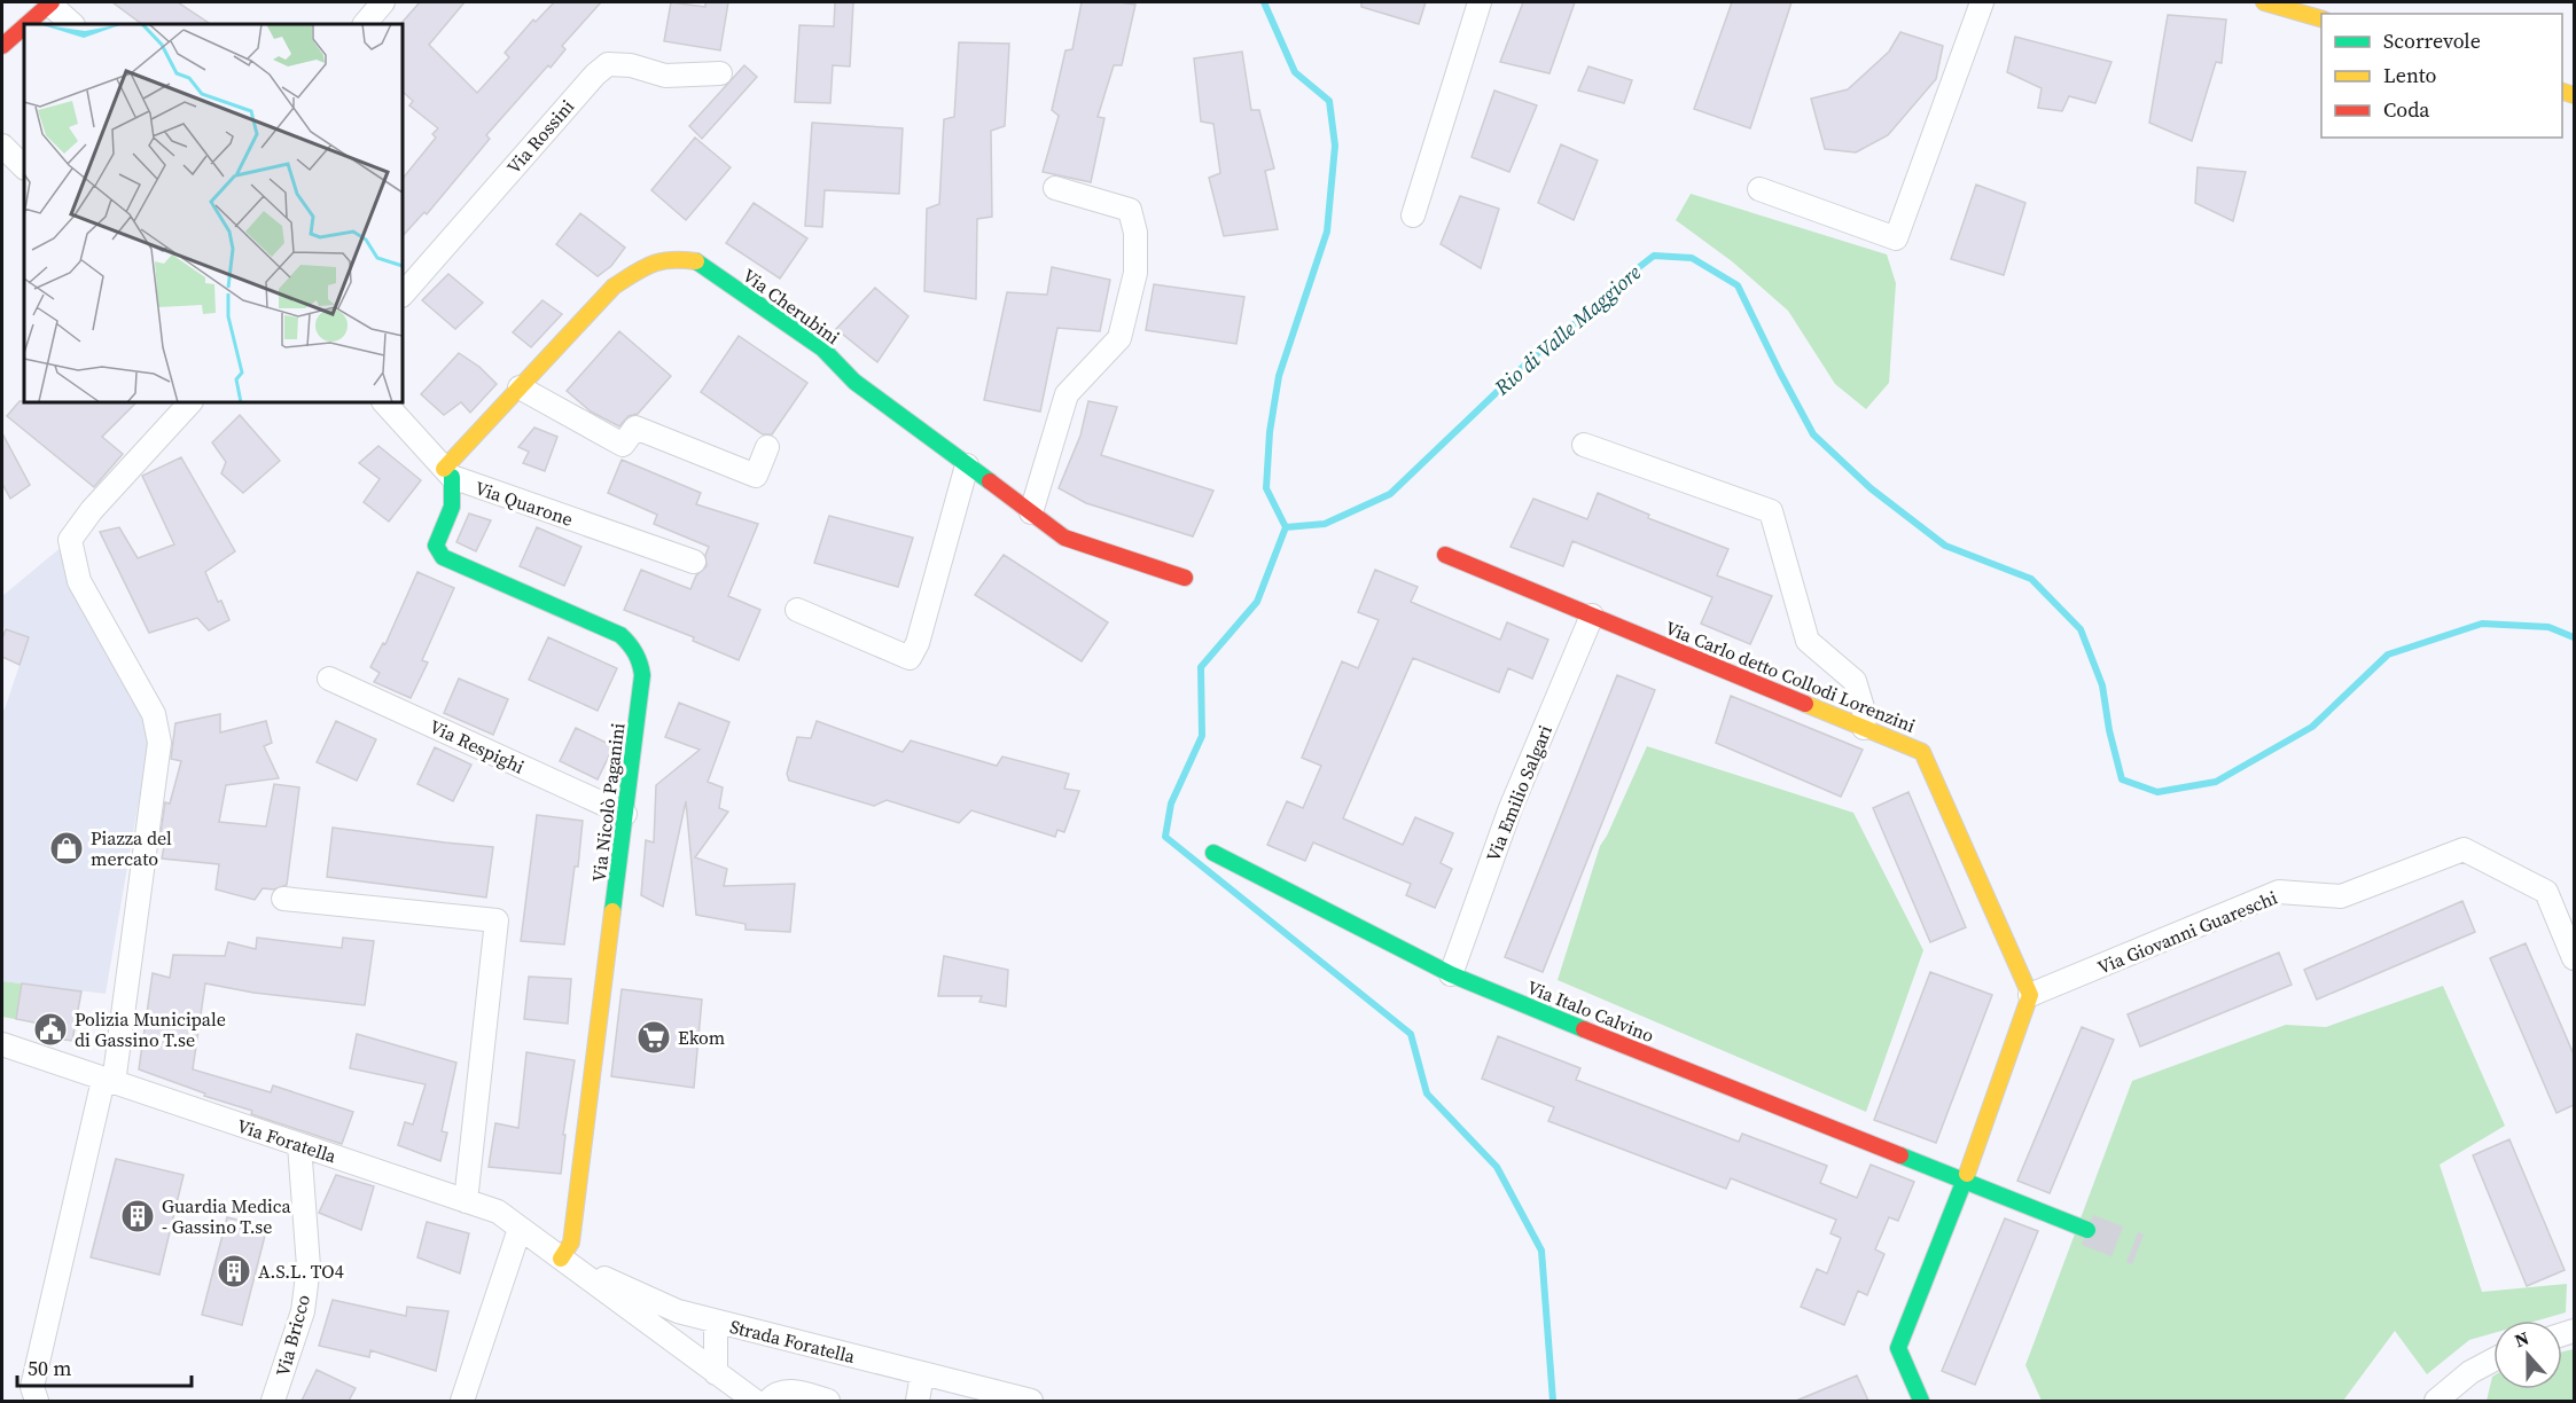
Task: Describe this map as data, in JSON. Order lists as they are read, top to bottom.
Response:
{
  "streets": {
    "street": [
      "Via Rossini",
      "Via Cherubini",
      "Via Quarone",
      "Via Carlo detto Collodi Lorenzini",
      "Via Respighi",
      "Via Emilio Salgari",
      "Via Nicolò Paganini",
      "Via Giovanni Guareschi",
      "Via Italo Calvino",
      "Via Foratella",
      "Via Bricco",
      "Strada Foratella"
    ]
  },
  "crossings": [
    ["Via Cherubini", "Via Quarone"],
    ["Via Cherubini", "Via Nicolò Paganini"],
    ["Via Quarone", "Via Nicolò Paganini"],
    ["Via Carlo detto Collodi Lorenzini", "Via Emilio Salgari"],
    ["Via Carlo detto Collodi Lorenzini", "Via Giovanni Guareschi"],
    ["Via Respighi", "Via Nicolò Paganini"],
    ["Via Emilio Salgari", "Via Italo Calvino"],
    ["Via Nicolò Paganini", "Via Foratella"],
    ["Via Nicolò Paganini", "Strada Foratella"],
    ["Via Foratella", "Via Bricco"],
    ["Via Foratella", "Strada Foratella"]
  ],
  "water": ["Rio di Valle Maggiore"],
  "places": {
    "shop": ["Piazza del mercato"],
    "public building": ["Polizia Municipale di Gassino T.se"],
    "supermarket": ["Ekom"],
    "building": ["Guardia Medica - Gassino T.se", "A.S.L. TO4"]
  },
  "legend": ["Scorrevole", "Lento", "Coda"],
  "scale_bar": "50 m",
  "north": "top"
}
